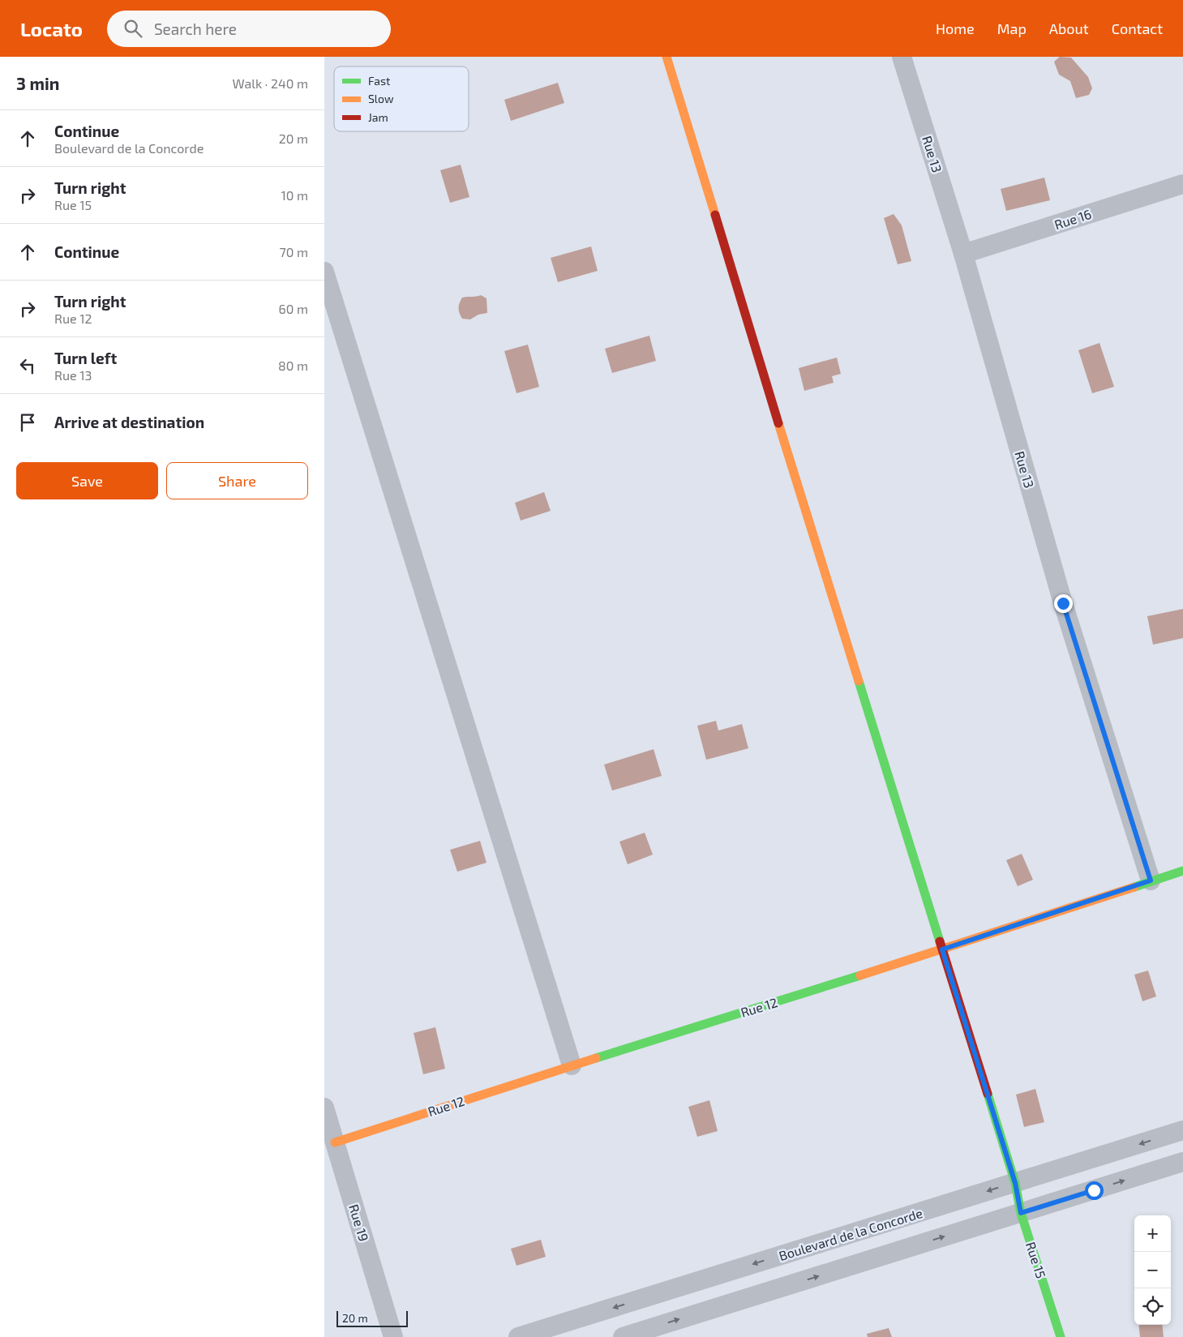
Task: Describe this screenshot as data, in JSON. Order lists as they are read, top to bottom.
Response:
{
  "streets": {
    "street": [
      "Rue 13",
      "Rue 16",
      "Rue 12",
      "Rue 19",
      "Boulevard de la Concorde",
      "Rue 15"
    ]
  },
  "crossings": [
    ["Rue 13", "Rue 16"],
    ["Rue 13", "Rue 12"],
    ["Rue 12", "Rue 19"],
    ["Rue 12", "Rue 15"],
    ["Boulevard de la Concorde", "Rue 15"]
  ],
  "legend": ["Fast", "Slow", "Jam"],
  "scale_bar": "20 m",
  "page": {
    "header": "Locato",
    "search": "Search here",
    "nav": [
      "Home",
      "Map",
      "About",
      "Contact"
    ],
    "heading": ["3 min", "Walk · 240 m"],
    "list": [
      ["Continue", "Boulevard de la Concorde", "20 m"],
      ["Turn right", "Rue 15", "10 m"],
      ["Continue", "70 m"],
      ["Turn right", "Rue 12", "60 m"],
      ["Turn left", "Rue 13", "80 m"],
      "Arrive at destination"
    ],
    "buttons": ["Save", "Share"],
    "map_buttons": ["+", "−"],
    "scale": "20 m"
  }
}
